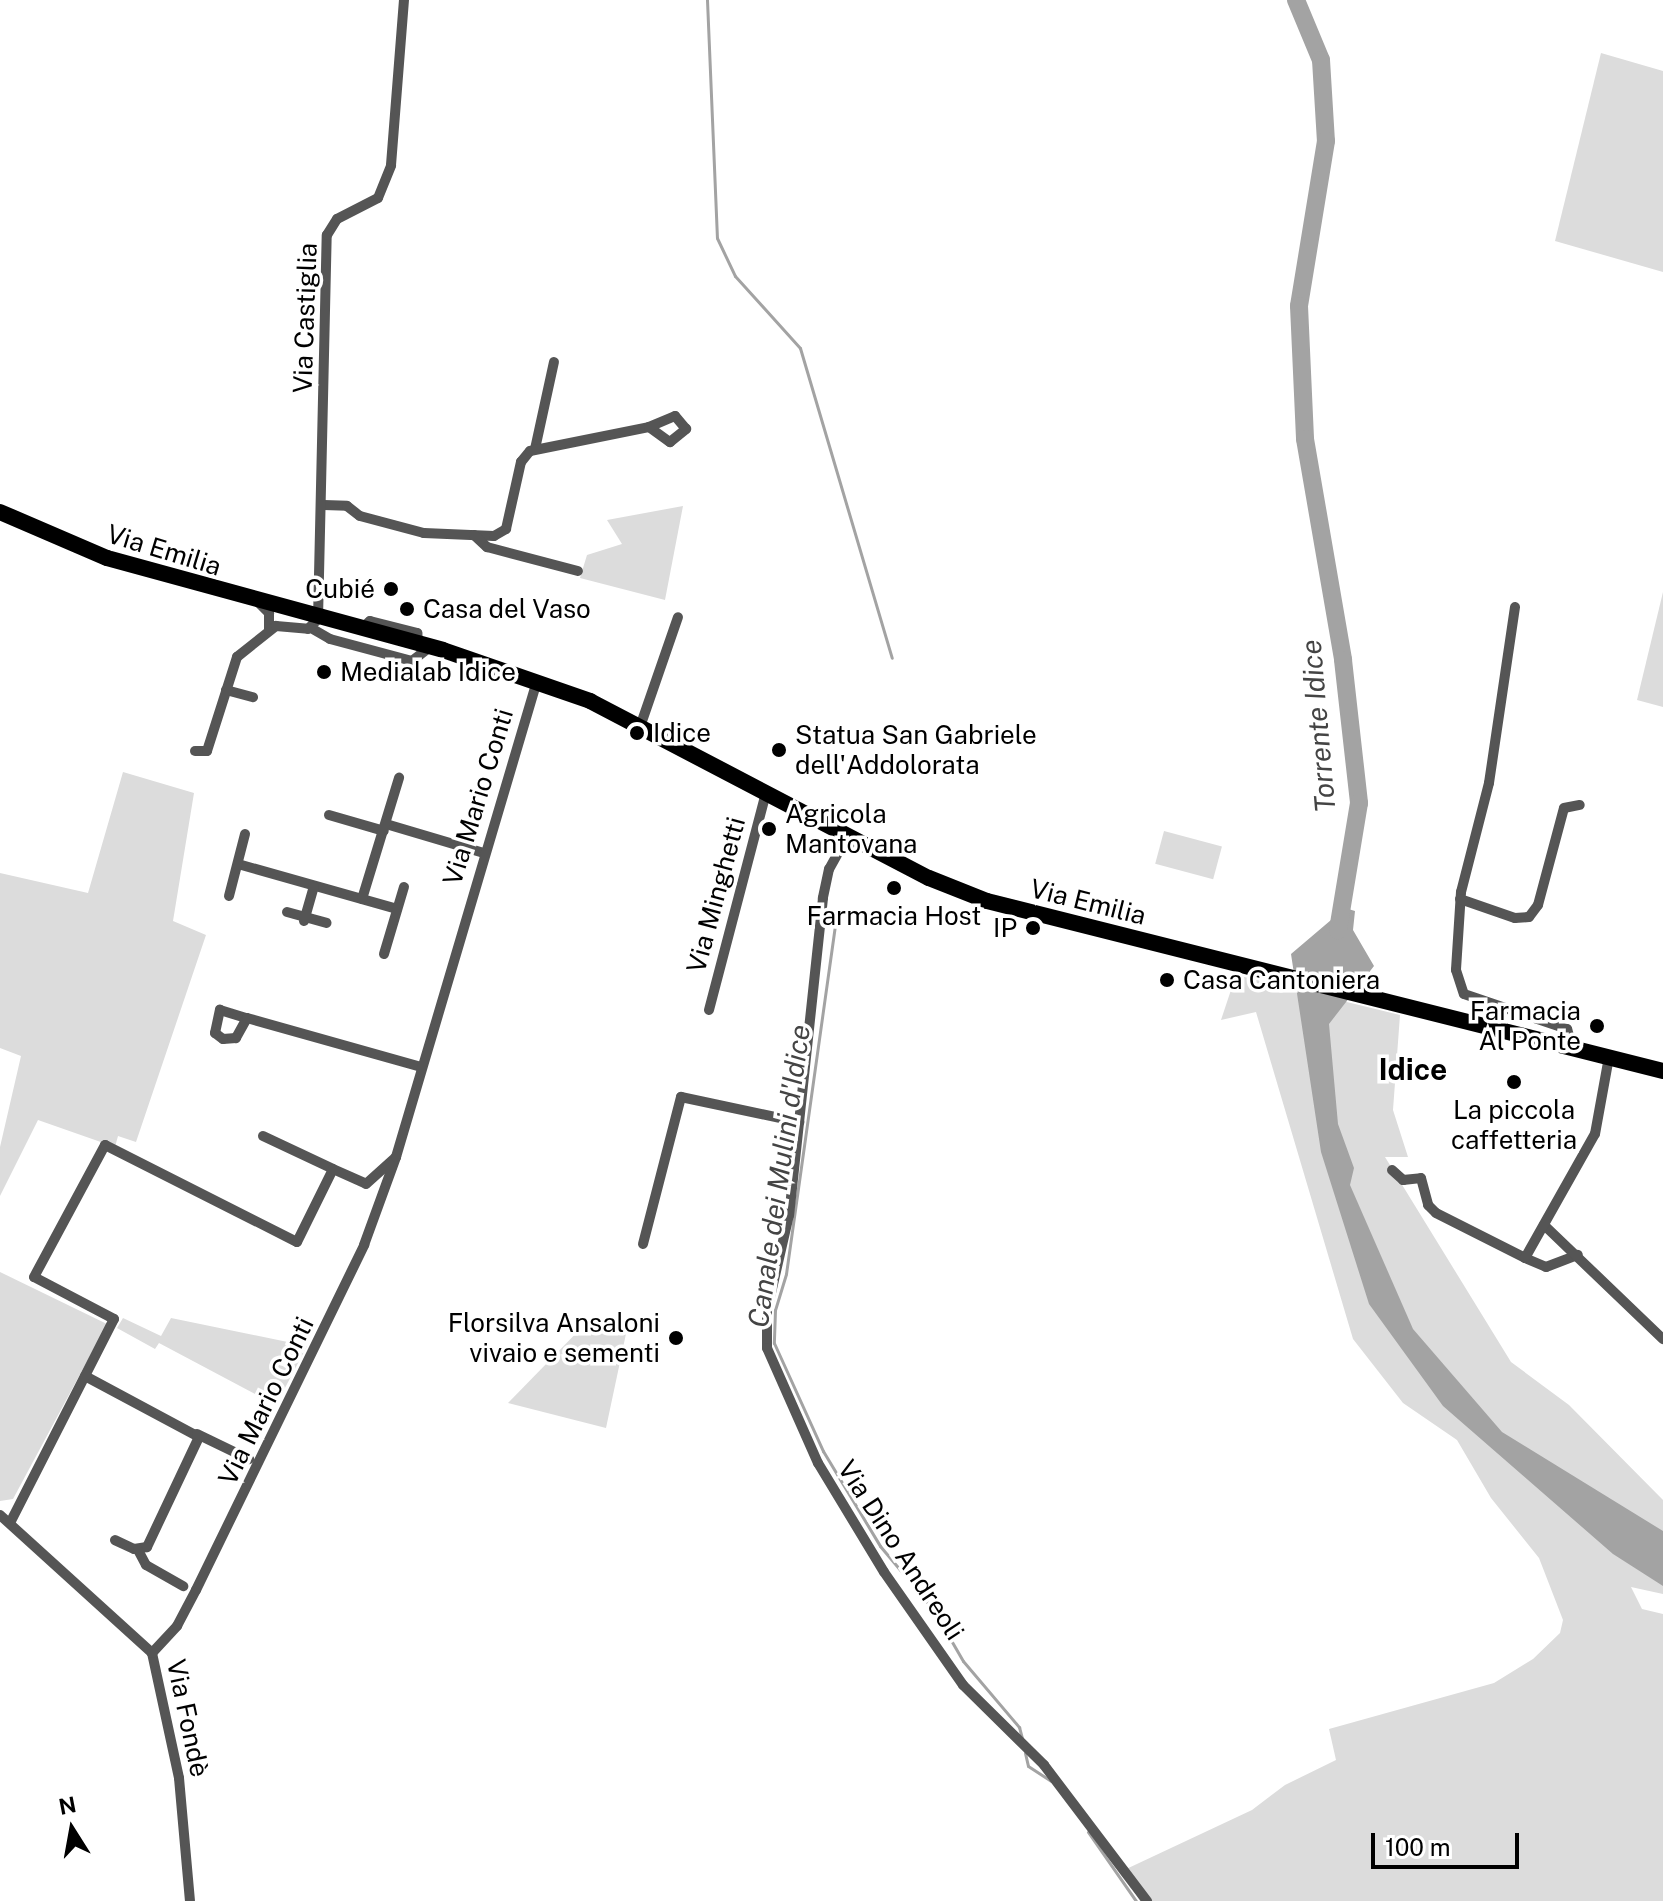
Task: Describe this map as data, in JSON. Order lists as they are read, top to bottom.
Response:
{
  "streets": {
    "main road": ["Via Emilia"],
    "street": [
      "Via Castiglia",
      "Via Mario Conti",
      "Via Minghetti",
      "Via Dino Andreoli",
      "Via Fondè"
    ]
  },
  "crossings": [
    ["Via Castiglia", "Via Emilia"],
    ["Via Emilia", "Via Mario Conti"],
    ["Via Emilia", "Via Minghetti"],
    ["Via Emilia", "Via Dino Andreoli"],
    ["Via Mario Conti", "Via Fondè"]
  ],
  "districts": ["Idice"],
  "water": ["Torrente Idice", "Canale dei Mulini d'Idice"],
  "places": [
    "Cubié",
    "Casa del Vaso",
    "Medialab Idice",
    "Idice",
    "Statua San Gabriele dell'Addolorata",
    "Agricola Mantovana",
    "Farmacia Host",
    "IP",
    "Casa Cantoniera",
    "Farmacia Al Ponte",
    "La piccola caffetteria",
    "Florsilva Ansaloni vivaio e sementi"
  ],
  "scale_bar": "100 m",
  "north": "top"
}
